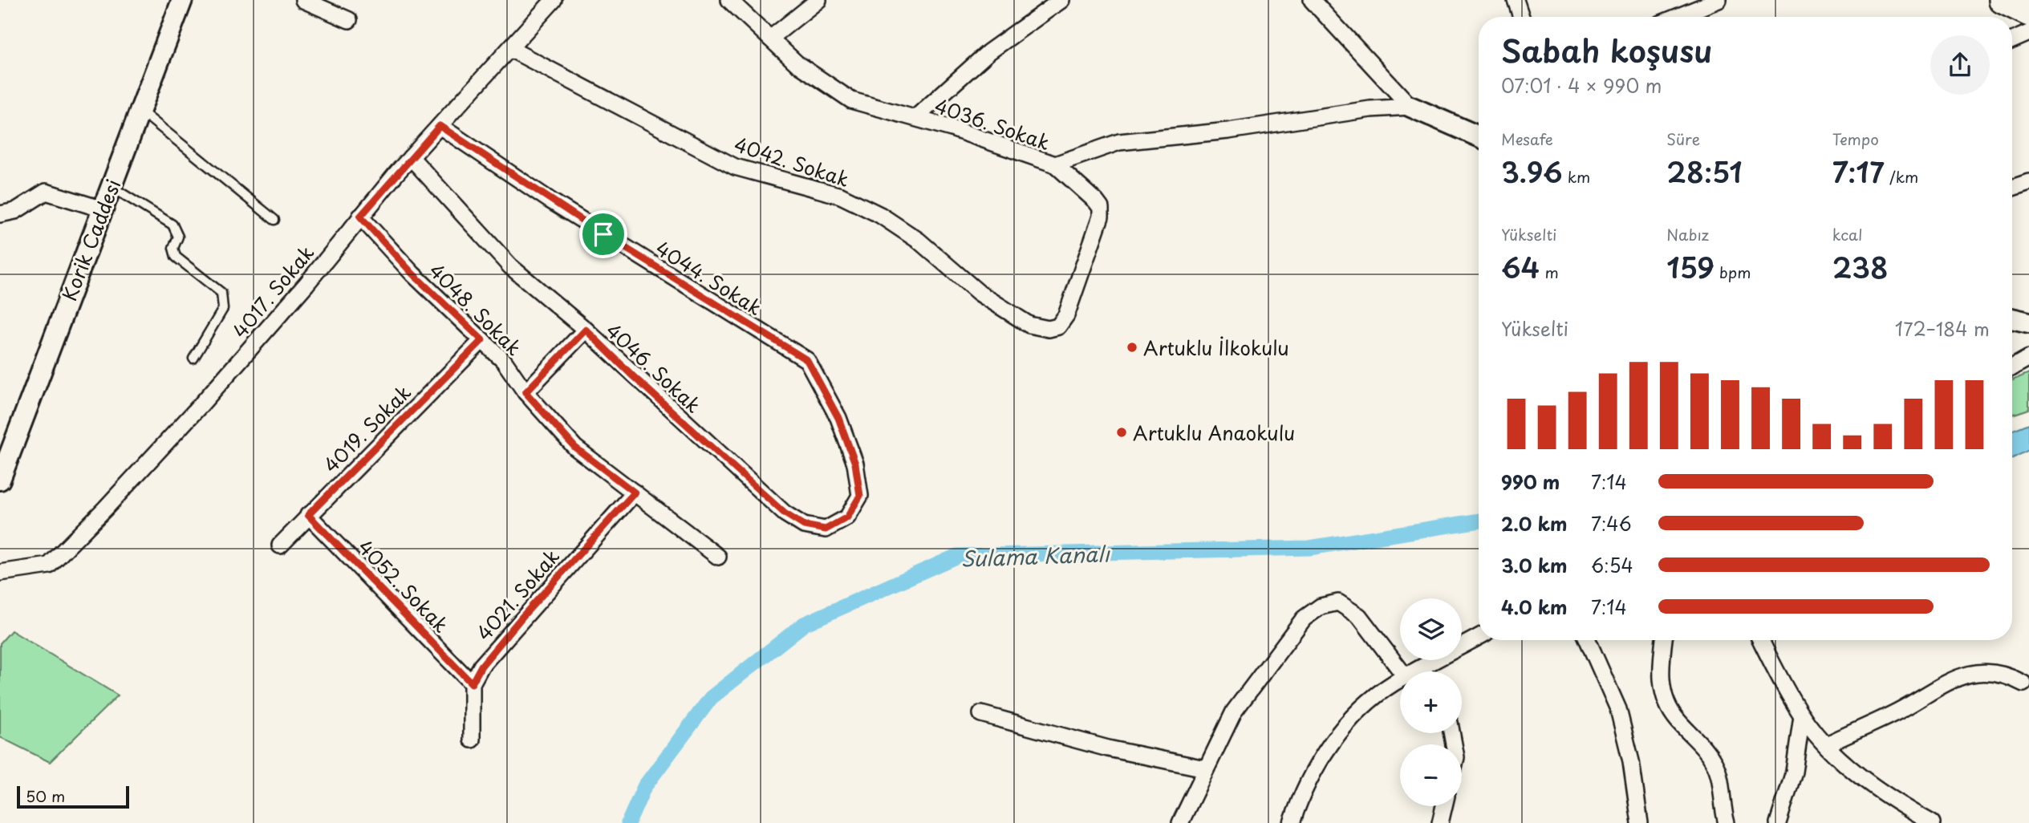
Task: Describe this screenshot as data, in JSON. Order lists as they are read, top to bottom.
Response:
{
  "streets": {
    "street": [
      "4036. Sokak",
      "4042. Sokak",
      "Korik Caddesi",
      "4044. Sokak",
      "4017. Sokak",
      "4048. Sokak",
      "4046. Sokak",
      "4019. Sokak",
      "4052. Sokak",
      "4021. Sokak"
    ]
  },
  "crossings": [
    ["4036. Sokak", "4042. Sokak"],
    ["4042. Sokak", "4017. Sokak"],
    ["4044. Sokak", "4017. Sokak"],
    ["4044. Sokak", "4046. Sokak"],
    ["4017. Sokak", "4048. Sokak"],
    ["4017. Sokak", "4046. Sokak"],
    ["4048. Sokak", "4019. Sokak"],
    ["4048. Sokak", "4021. Sokak"],
    ["4019. Sokak", "4052. Sokak"],
    ["4052. Sokak", "4021. Sokak"]
  ],
  "water": ["Sulama Kanalı"],
  "places": ["Artuklu İlkokulu", "Artuklu Anaokulu"],
  "scale_bar": "50 m",
  "page": {
    "heading": ["Sabah koşusu", "07:01 · 4 × 990 m"],
    "stats": [
      ["Mesafe", "3.96 km"],
      ["Süre", "28:51"],
      ["Tempo", "7:17 /km"],
      ["Yükselti", "64 m"],
      ["Nabız", "159 bpm"],
      ["kcal", "238"]
    ],
    "chart": ["Yükselti", "172–184 m"],
    "list": [
      {
        "name": "990 m",
        "note": "7:14"
      },
      {
        "name": "2.0 km",
        "note": "7:46"
      },
      {
        "name": "3.0 km",
        "note": "6:54"
      },
      {
        "name": "4.0 km",
        "note": "7:14"
      }
    ],
    "map_buttons": ["+", "−"],
    "scale": "50 m"
  }
}
